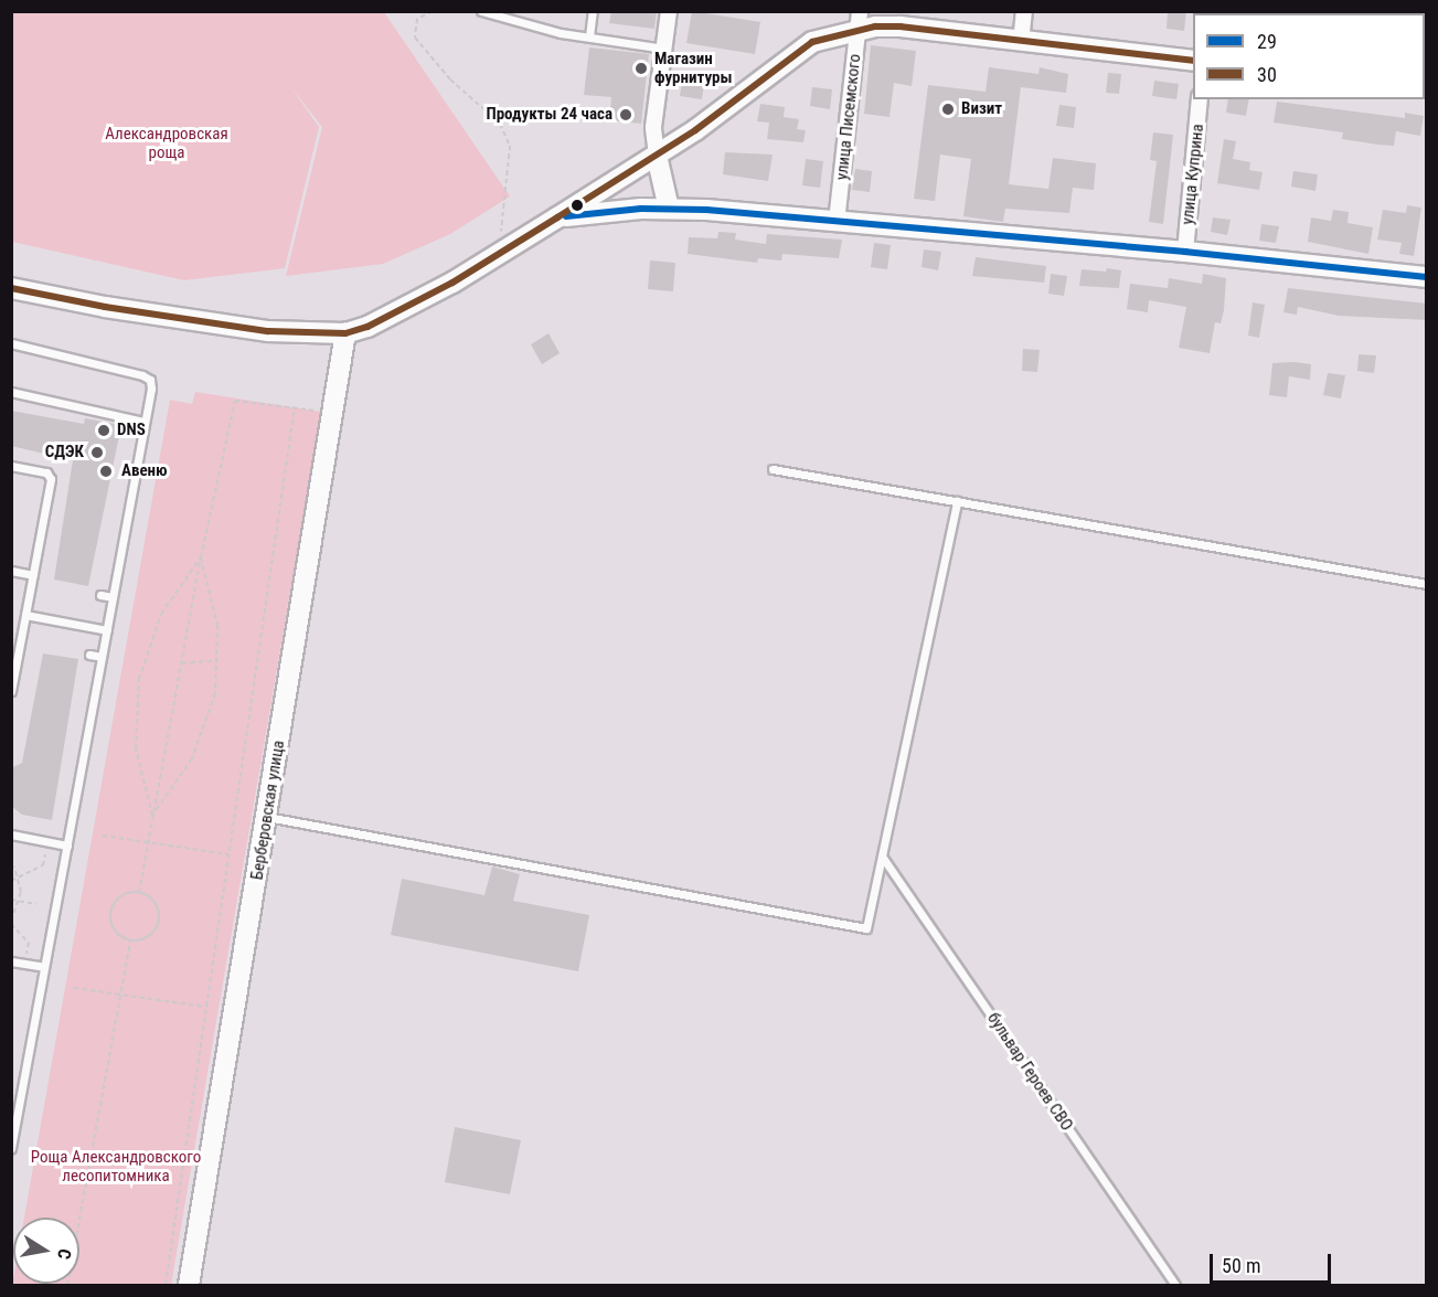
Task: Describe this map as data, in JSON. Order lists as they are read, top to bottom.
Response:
{
  "streets": {
    "main road": ["Берберовская улица"],
    "street": ["улица Писемского", "улица Куприна"],
    "lane": ["бульвар Героев СВО"]
  },
  "parks": ["Александровская роща", "Роща Александровского лесопитомника"],
  "places": [
    "Магазин фурнитуры",
    "Визит",
    "Продукты 24 часа",
    "DNS",
    "СДЭК",
    "Авеню"
  ],
  "lines": ["transit line 30", "transit line 29"],
  "legend": ["29", "30"],
  "scale_bar": "50 m",
  "north": "right"
}
